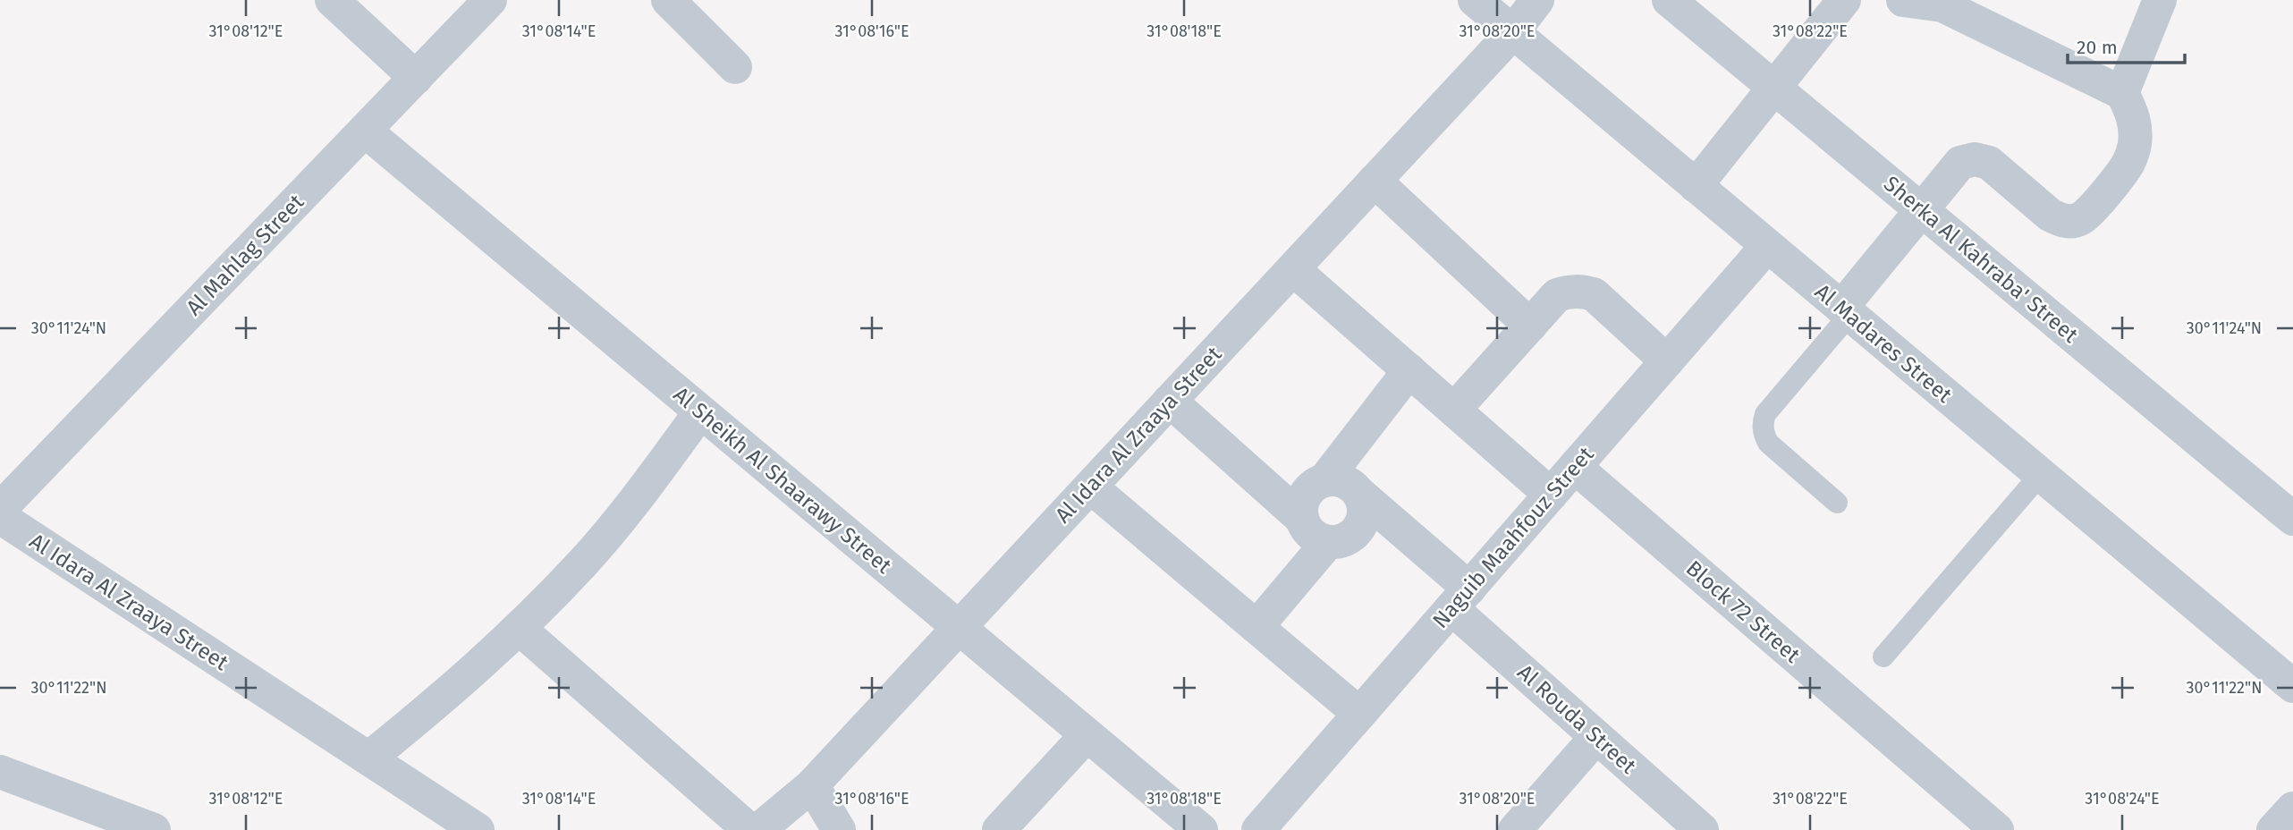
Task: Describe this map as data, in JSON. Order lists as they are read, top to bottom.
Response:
{
  "streets": {
    "street": [
      "Al Mahlag Street",
      "Sherka Al Kahraba' Street",
      "Al Madares Street",
      "Al Idara Al Zraaya Street",
      "Al Sheikh Al Shaarawy Street",
      "Naguib Maahfouz Street",
      "Block 72 Street",
      "Al Rouda Street"
    ]
  },
  "crossings": [
    ["Al Mahlag Street", "Al Sheikh Al Shaarawy Street"],
    ["Al Madares Street", "Al Idara Al Zraaya Street"],
    ["Al Madares Street", "Naguib Maahfouz Street"],
    ["Al Idara Al Zraaya Street", "Al Sheikh Al Shaarawy Street"],
    ["Naguib Maahfouz Street", "Block 72 Street"],
    ["Naguib Maahfouz Street", "Al Rouda Street"]
  ],
  "scale_bar": "20 m",
  "coordinates": [
    "31°08'12\"E",
    "31°08'14\"E",
    "31°08'16\"E",
    "31°08'18\"E",
    "31°08'20\"E",
    "31°08'22\"E",
    "30°11'24\"N",
    "30°11'22\"N",
    "31°08'24\"E"
  ]
}
